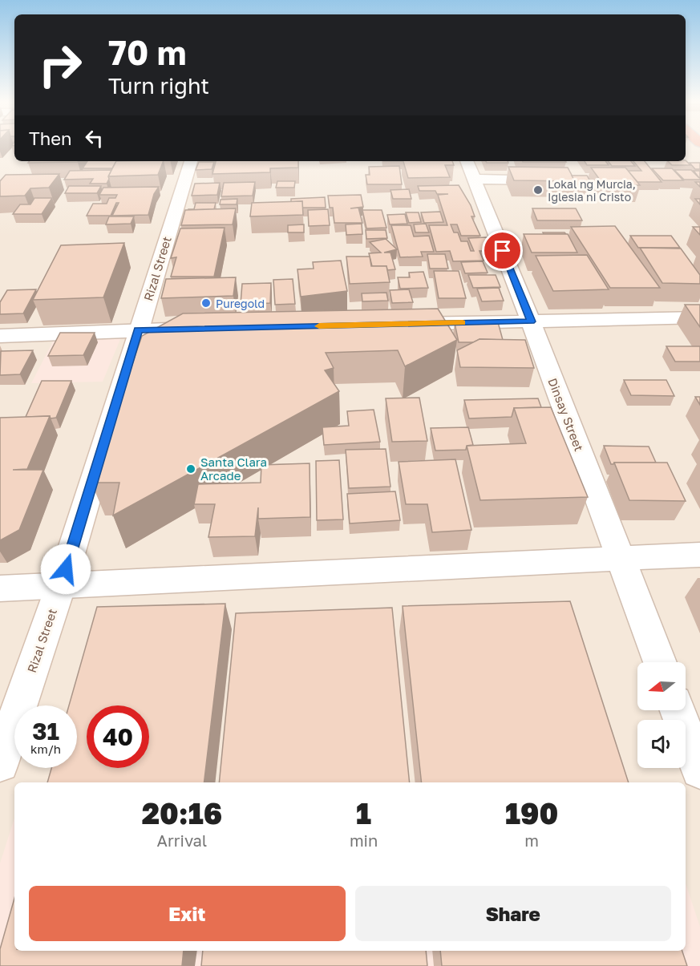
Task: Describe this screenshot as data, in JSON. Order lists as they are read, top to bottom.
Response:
{
  "streets": {
    "street": ["Rizal Street", "Dinsay Street"]
  },
  "places": ["Lokal ng Murcia, Iglesia ni Cristo", "Puregold", "Santa Clara Arcade"],
  "north": "left",
  "page": {
    "turn": ["70 m", "Turn right"],
    "then": "Then",
    "speed": "31 km/h",
    "limit": "40",
    "eta": [
      "20:16",
      "Arrival",
      "1",
      "min",
      "190",
      "m"
    ],
    "buttons": ["Exit", "Share"]
  }
}
